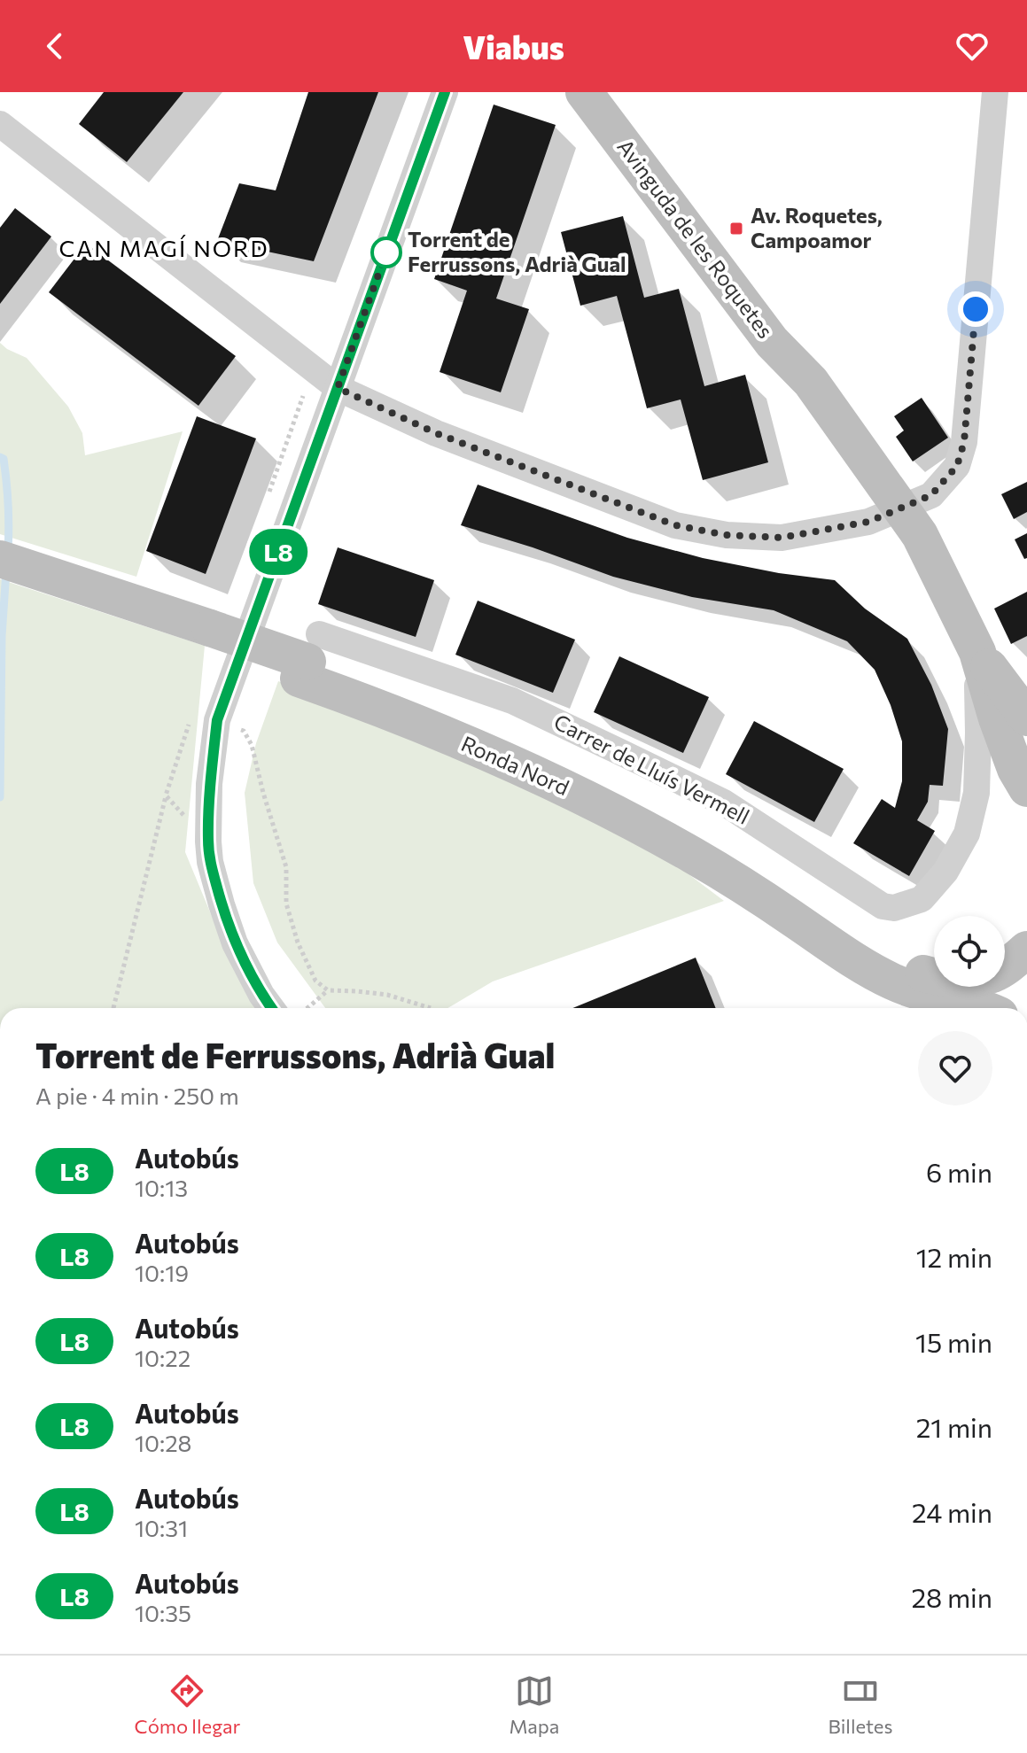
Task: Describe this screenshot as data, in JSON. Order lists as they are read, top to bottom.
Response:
{
  "streets": {
    "main road": ["Avinguda de les Roquetes", "Ronda Nord"],
    "street": ["Carrer de Lluís Vermell"]
  },
  "crossings": [
    ["Avinguda de les Roquetes", "Carrer de Lluís Vermell"],
    ["Ronda Nord", "Carrer de Lluís Vermell"]
  ],
  "districts": ["CAN MAGÍ NORD"],
  "places": {
    "transit": ["Av. Roquetes, Campoamor"],
    "other": ["Torrent de Ferrussons, Adrià Gual"]
  },
  "lines": ["bus line L8"],
  "page": {
    "header": "Viabus",
    "on_map": "L8",
    "heading": ["Torrent de Ferrussons, Adrià Gual", "A pie · 4 min · 250 m"],
    "list": [
      {
        "mark": "L8",
        "name": "Autobús",
        "note": "10:13",
        "value": "6 min"
      },
      {
        "mark": "L8",
        "name": "Autobús",
        "note": "10:19",
        "value": "12 min"
      },
      {
        "mark": "L8",
        "name": "Autobús",
        "note": "10:22",
        "value": "15 min"
      },
      {
        "mark": "L8",
        "name": "Autobús",
        "note": "10:28",
        "value": "21 min"
      },
      {
        "mark": "L8",
        "name": "Autobús",
        "note": "10:31",
        "value": "24 min"
      },
      {
        "mark": "L8",
        "name": "Autobús",
        "note": "10:35",
        "value": "28 min"
      }
    ],
    "tabs": ["Cómo llegar", "Mapa", "Billetes"]
  }
}
